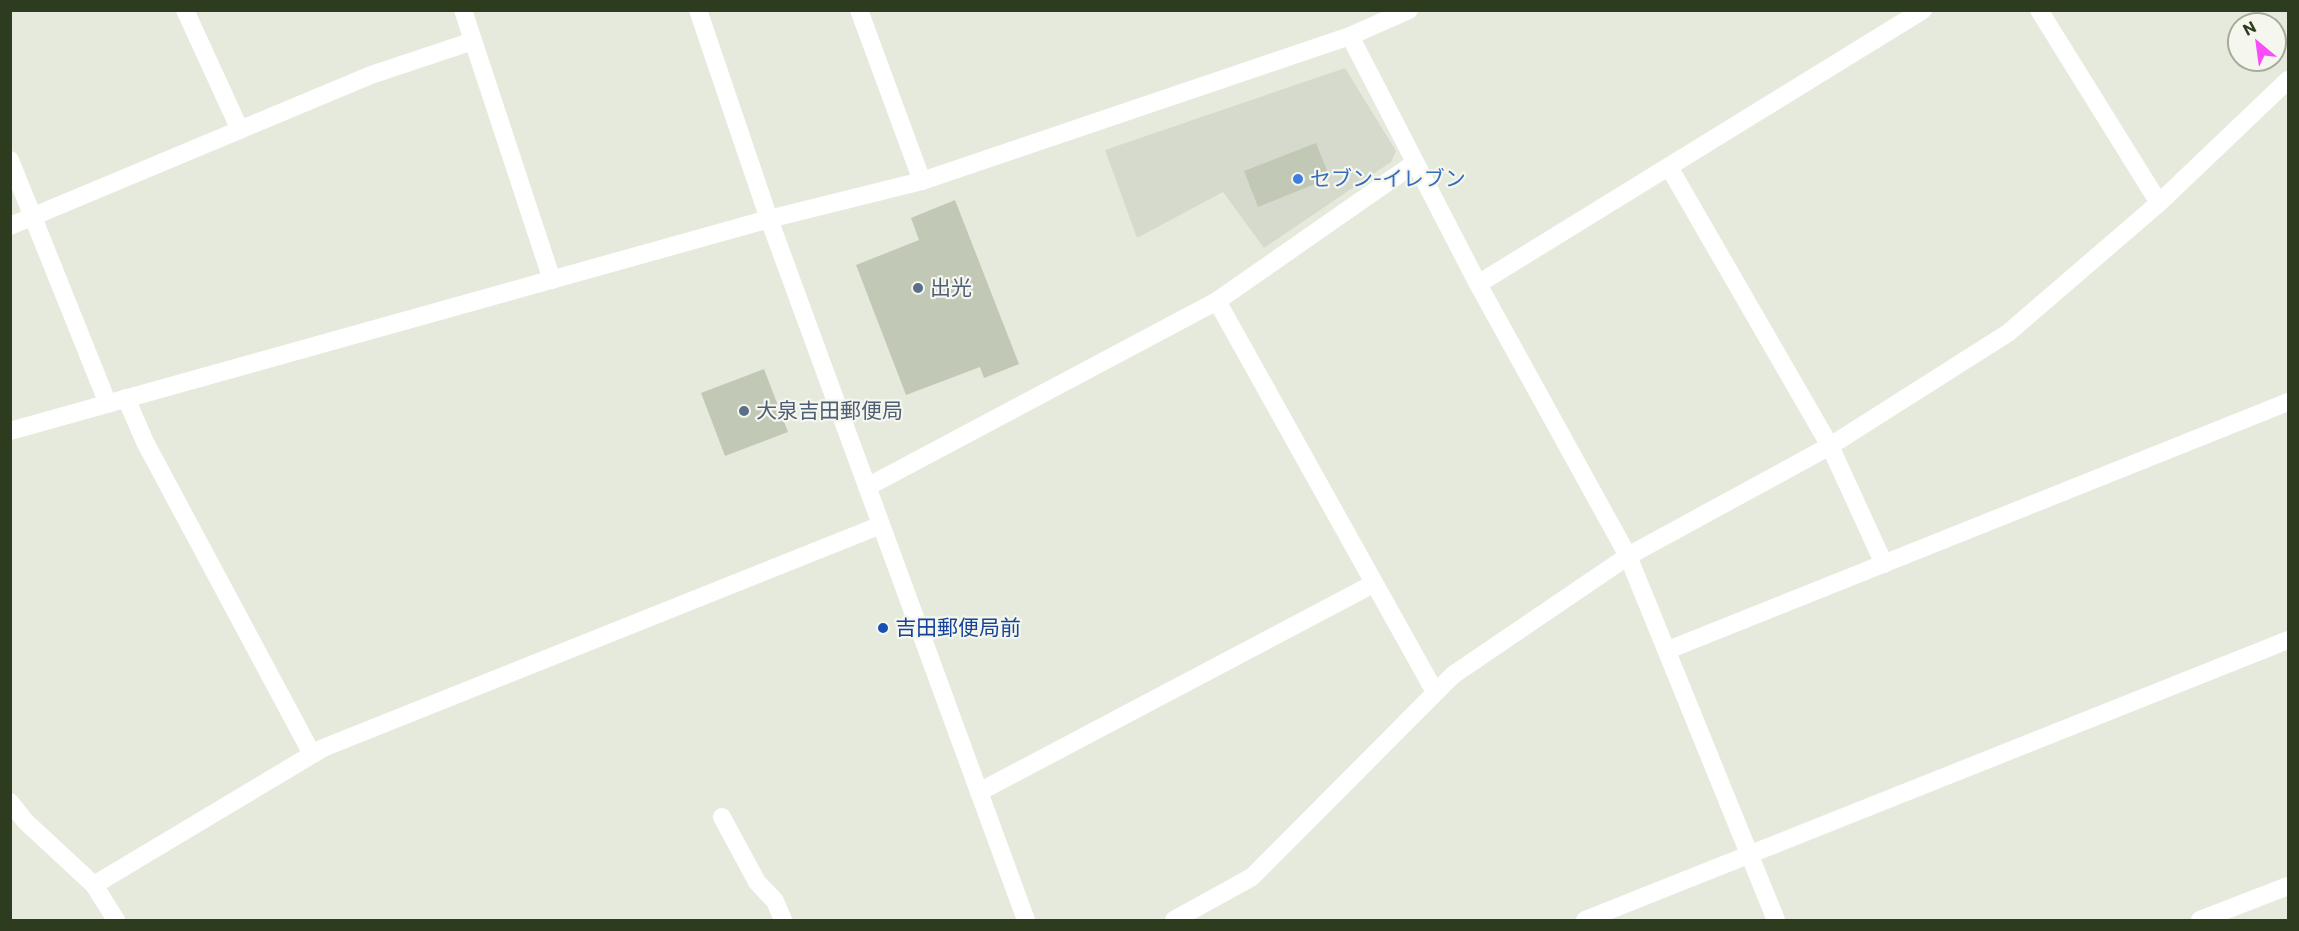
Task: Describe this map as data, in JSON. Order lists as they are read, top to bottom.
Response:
{
  "places": [
    "セブン-イレブン",
    "出光",
    "大泉吉田郵便局",
    "吉田郵便局前"
  ],
  "north": "top left"
}
